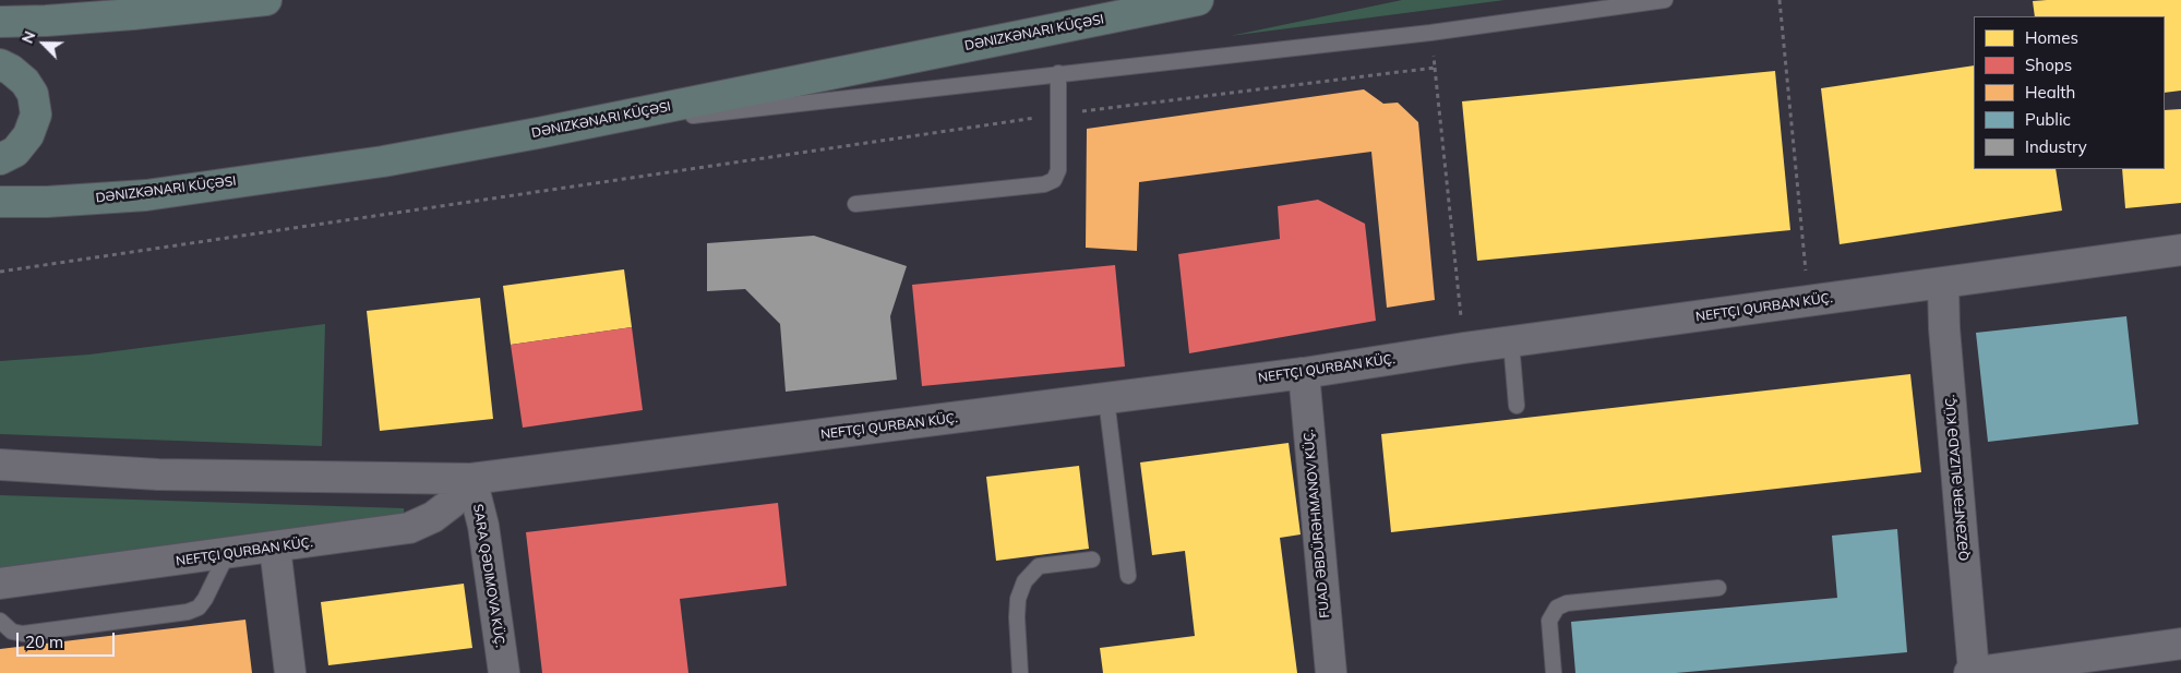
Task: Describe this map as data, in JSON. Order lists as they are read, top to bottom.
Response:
{
  "streets": {
    "street": [
      "NEFTÇI QURBAN KÜÇ.",
      "QƏZƏNFƏR ƏLIZADƏ KÜÇ.",
      "FUAD ƏBDÜRƏHMANOV KÜÇ.",
      "SARA QƏDIMOVA KÜÇ."
    ]
  },
  "crossings": [
    ["NEFTÇI QURBAN KÜÇ.", "QƏZƏNFƏR ƏLIZADƏ KÜÇ."],
    ["NEFTÇI QURBAN KÜÇ.", "FUAD ƏBDÜRƏHMANOV KÜÇ."],
    ["NEFTÇI QURBAN KÜÇ.", "SARA QƏDIMOVA KÜÇ."]
  ],
  "legend": [
    "Homes",
    "Shops",
    "Health",
    "Public",
    "Industry"
  ],
  "scale_bar": "20 m",
  "north": "top left"
}
